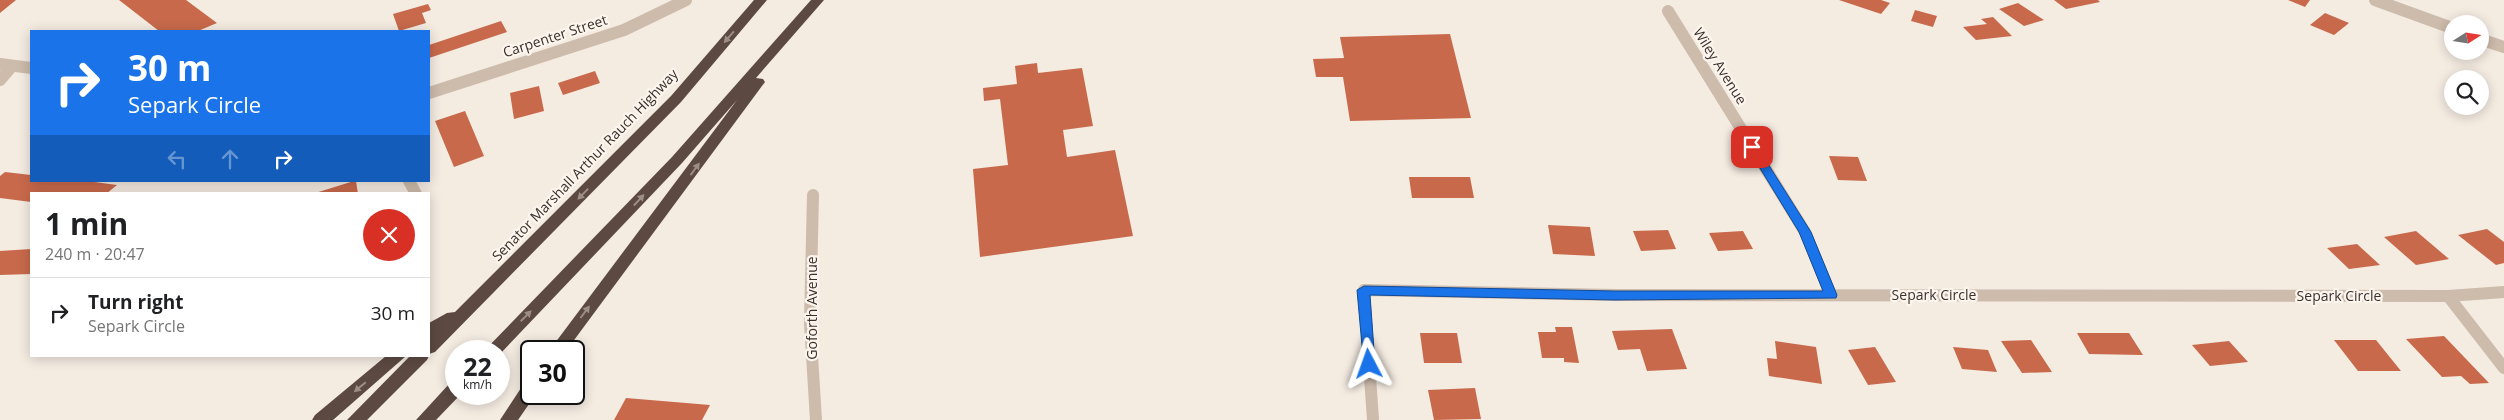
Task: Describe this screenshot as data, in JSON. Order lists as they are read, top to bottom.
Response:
{
  "streets": {
    "highway": ["Senator Marshall Arthur Rauch Highway"],
    "street": [
      "Carpenter Street",
      "Wiley Avenue",
      "Separk Circle",
      "Goforth Avenue"
    ]
  },
  "crossings": [
    ["Wiley Avenue", "Separk Circle"]
  ],
  "north": "right",
  "page": {
    "turn": ["30 m", "Separk Circle"],
    "heading": ["1 min", "240 m · 20:47"],
    "list": [
      {
        "name": "Turn right",
        "note": "Separk Circle",
        "value": "30 m"
      }
    ],
    "speed": "22 km/h",
    "limit": "30"
  }
}
